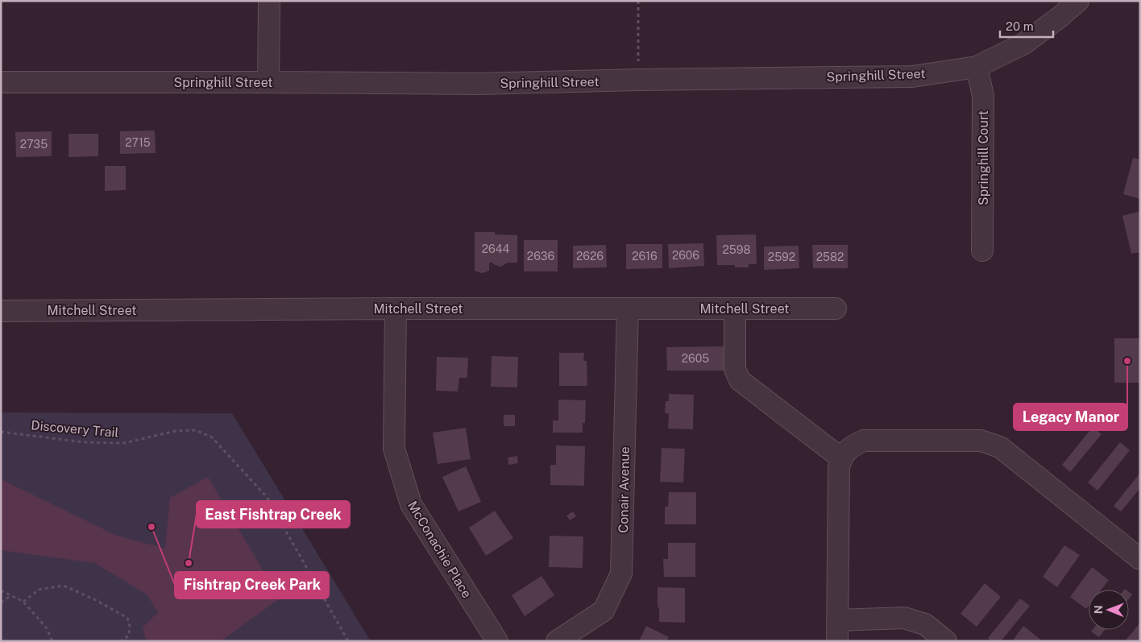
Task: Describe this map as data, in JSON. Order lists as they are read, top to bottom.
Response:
{
  "streets": {
    "street": [
      "Springhill Street",
      "Springhill Court",
      "Mitchell Street",
      "Conair Avenue",
      "McConachie Place"
    ],
    "path": ["Discovery Trail"]
  },
  "crossings": [
    ["Springhill Street", "Springhill Court"],
    ["Mitchell Street", "Conair Avenue"],
    ["Mitchell Street", "McConachie Place"]
  ],
  "places": ["Legacy Manor", "Fishtrap Creek Park", "East Fishtrap Creek"],
  "house_numbers": [
    "2715",
    "2735",
    "2644",
    "2598",
    "2606",
    "2636",
    "2626",
    "2616",
    "2592",
    "2582",
    "2605"
  ],
  "scale_bar": "20 m",
  "north": "left"
}
